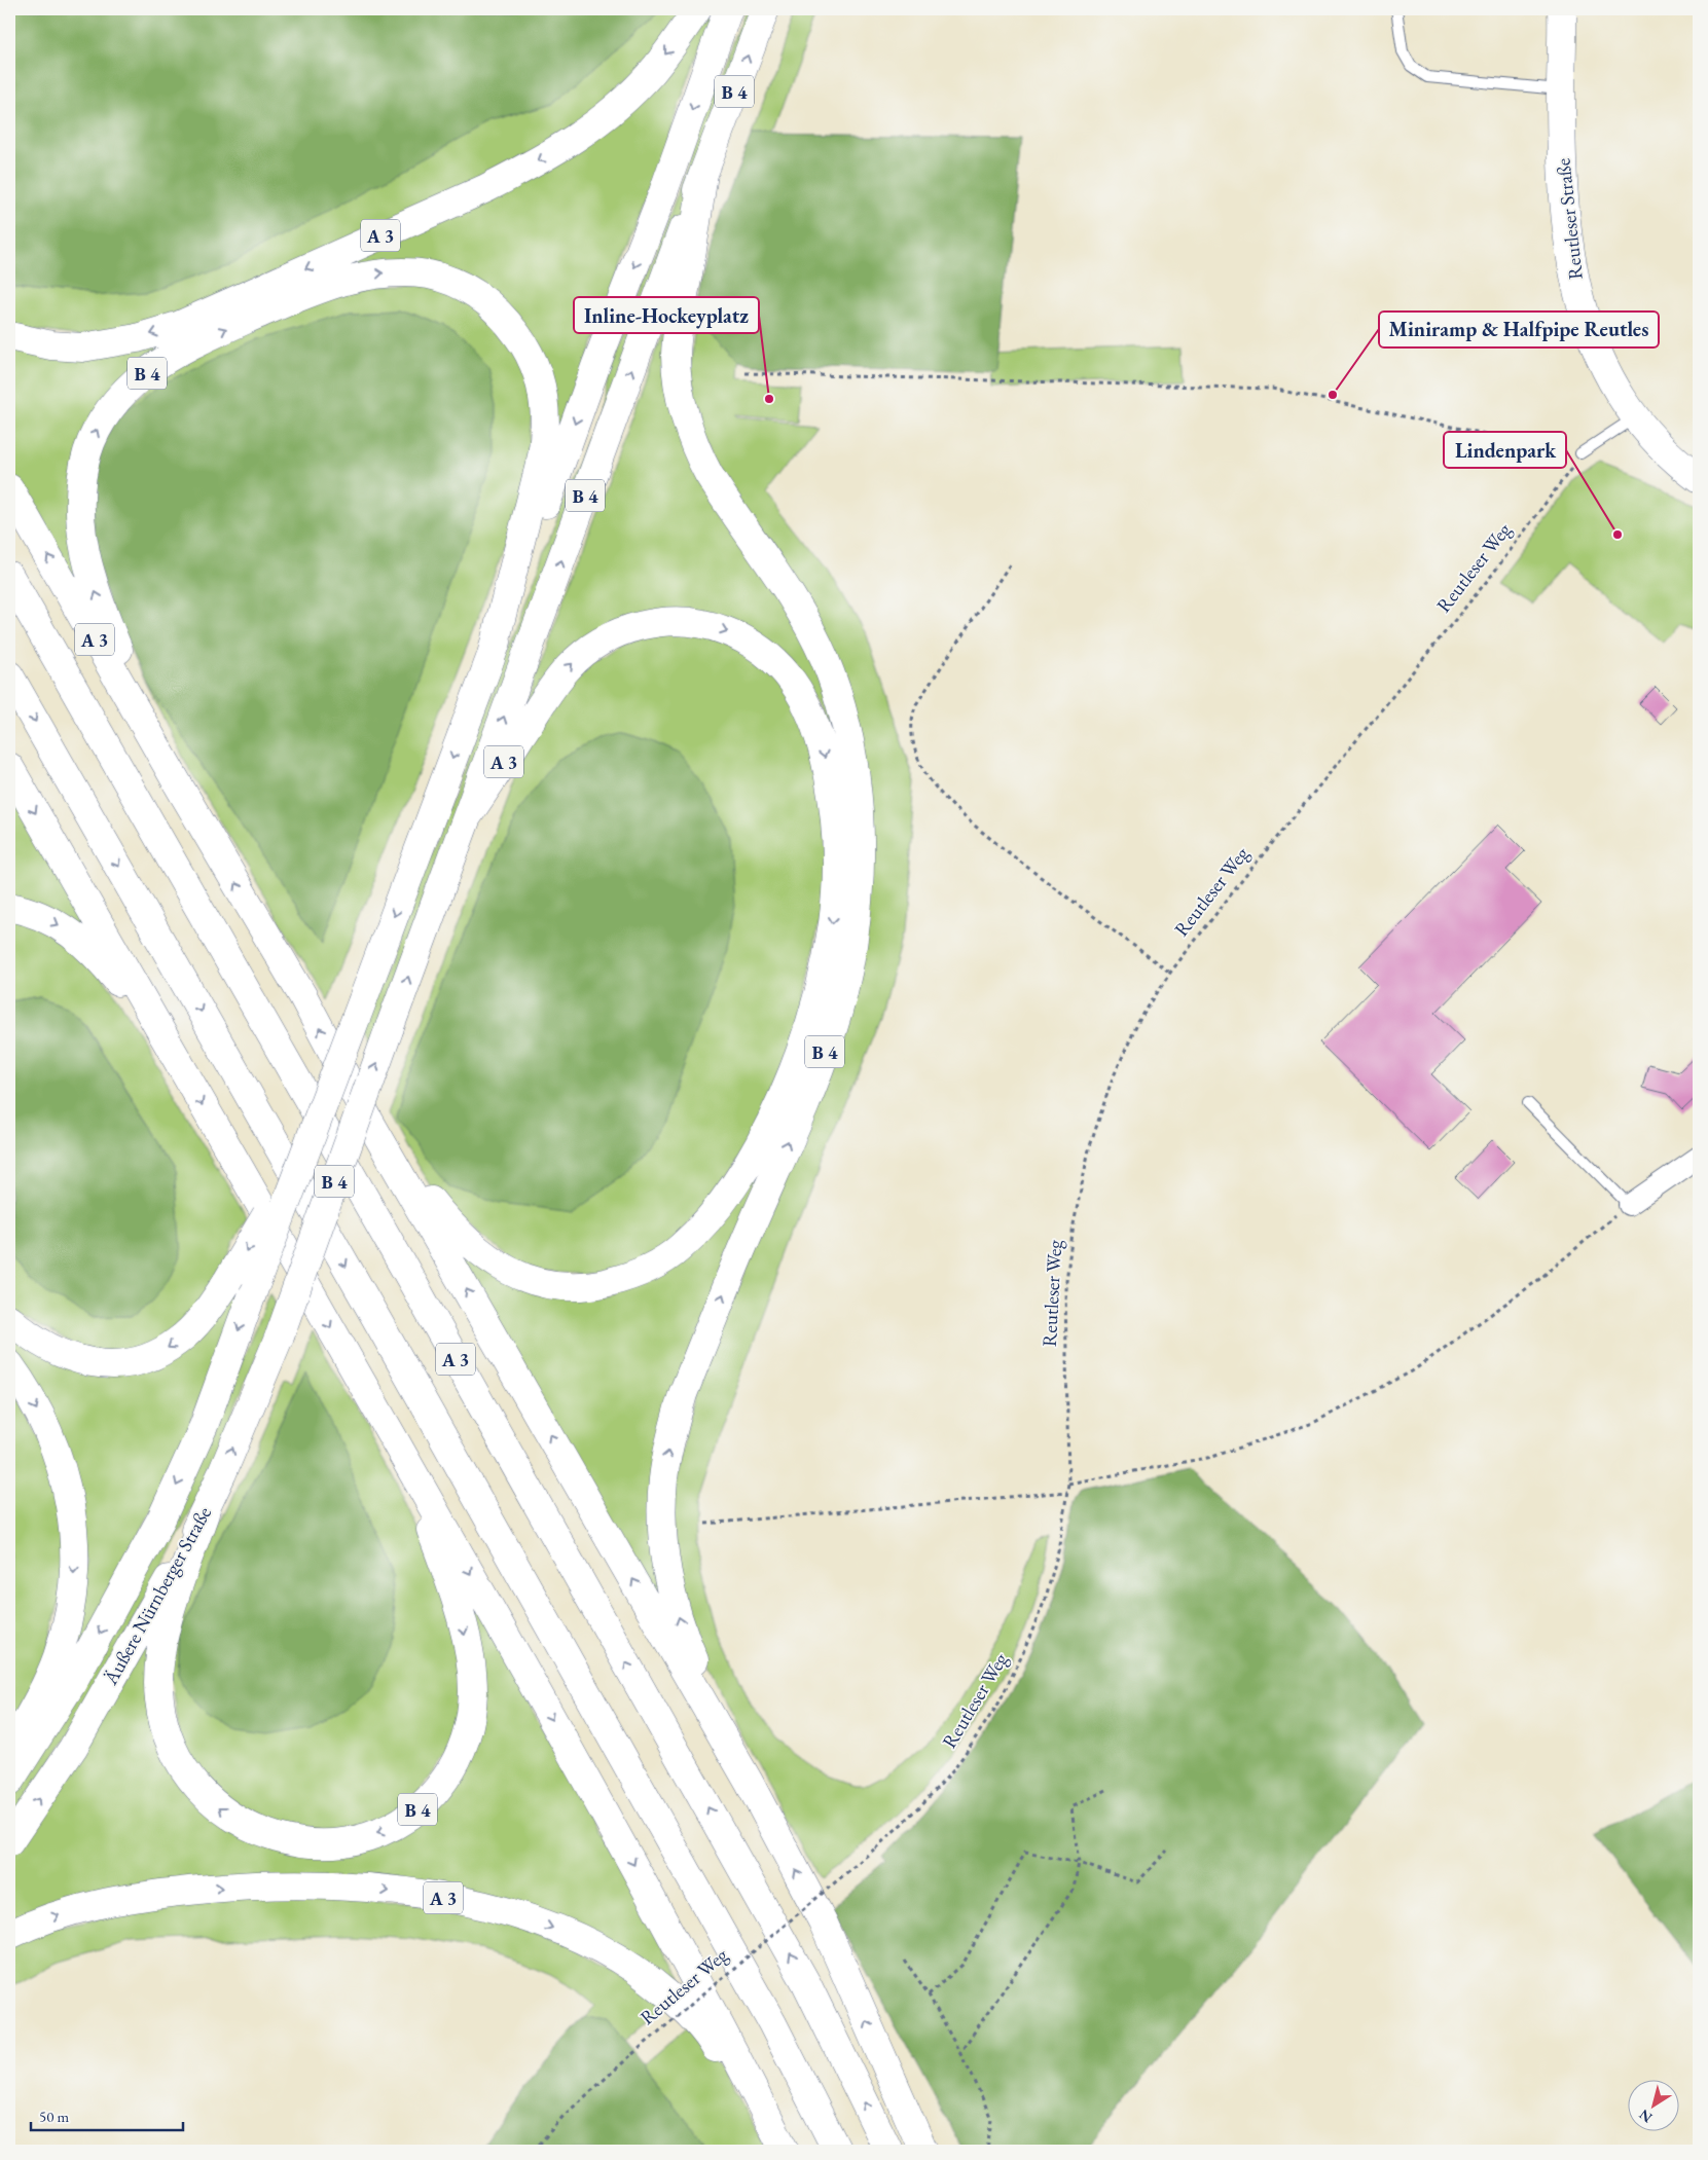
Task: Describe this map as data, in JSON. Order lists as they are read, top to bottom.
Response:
{
  "streets": {
    "main road": [
      "B 4",
      "Reutleser Straße",
      "A 3",
      "Äußere Nürnberger Straße"
    ],
    "path": ["Reutleser Weg"]
  },
  "crossings": [
    ["B 4", "A 3"],
    ["B 4", "Äußere Nürnberger Straße"],
    ["A 3", "Äußere Nürnberger Straße"]
  ],
  "places": ["Miniramp & Halfpipe Reutles", "Inline-Hockeyplatz", "Lindenpark"],
  "scale_bar": "50 m",
  "north": "bottom left"
}
